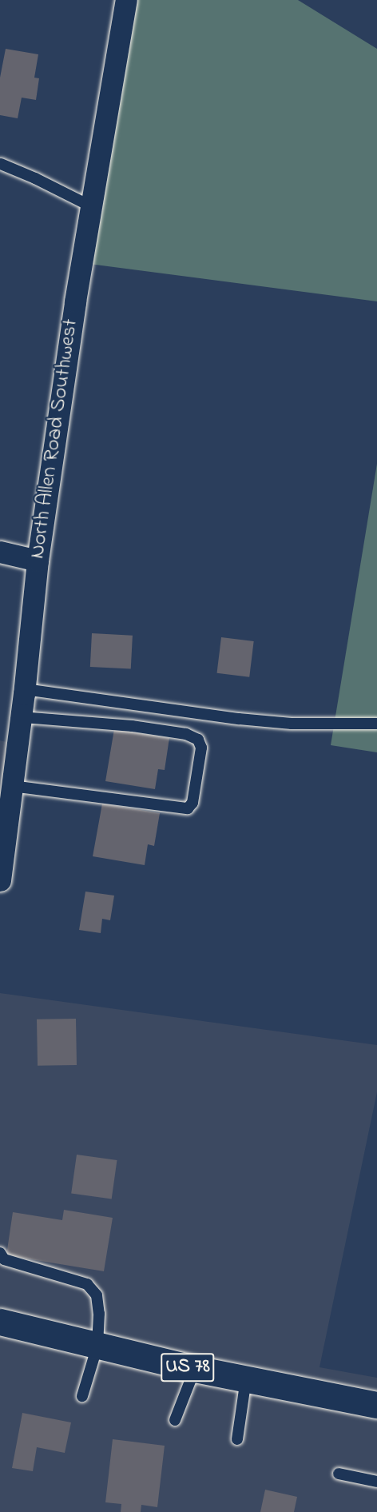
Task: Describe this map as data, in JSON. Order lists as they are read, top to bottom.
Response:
{
  "streets": {
    "main road": ["US 78"],
    "street": ["North Allen Road Southwest"]
  }
}
